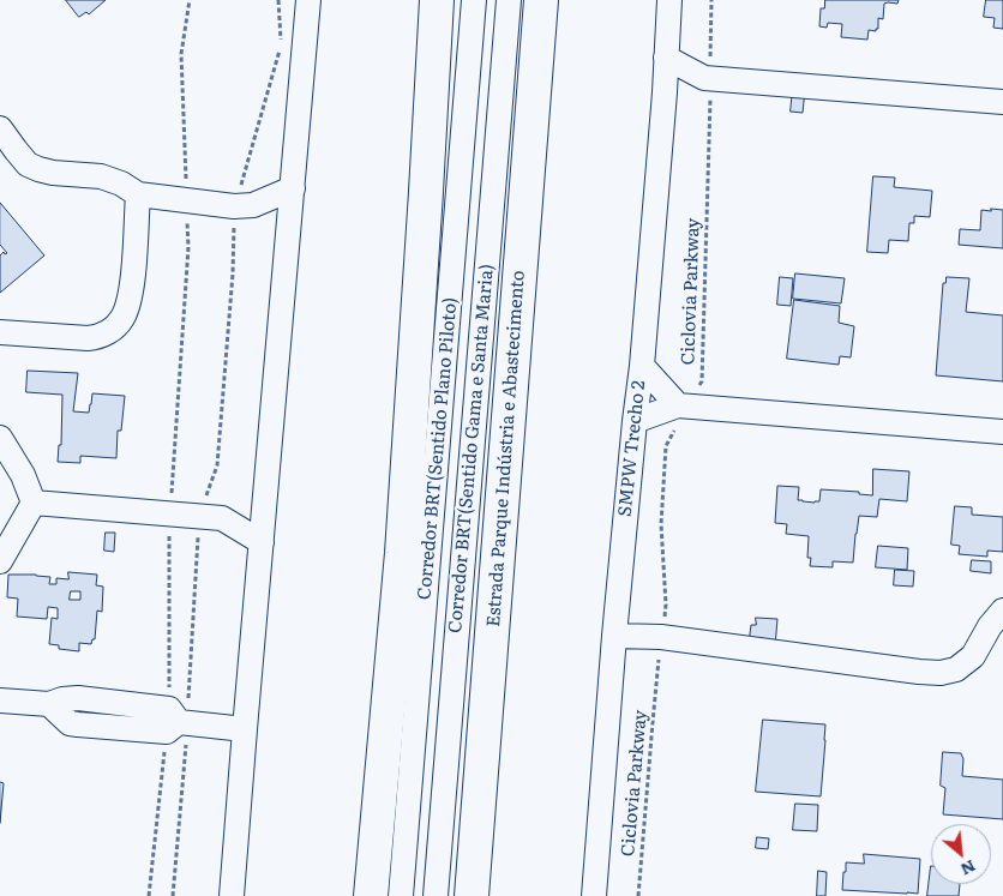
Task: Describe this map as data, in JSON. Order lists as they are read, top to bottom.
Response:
{
  "streets": {
    "highway": ["Estrada Parque Indústria e Abastecimento"],
    "street": ["Corredor BRT(Sentido Plano Piloto)", "Corredor BRT(Sentido Gama e Santa Maria)", "SMPW Trecho 2"],
    "path": ["Ciclovia Parkway"]
  },
  "north": "bottom right"
}
